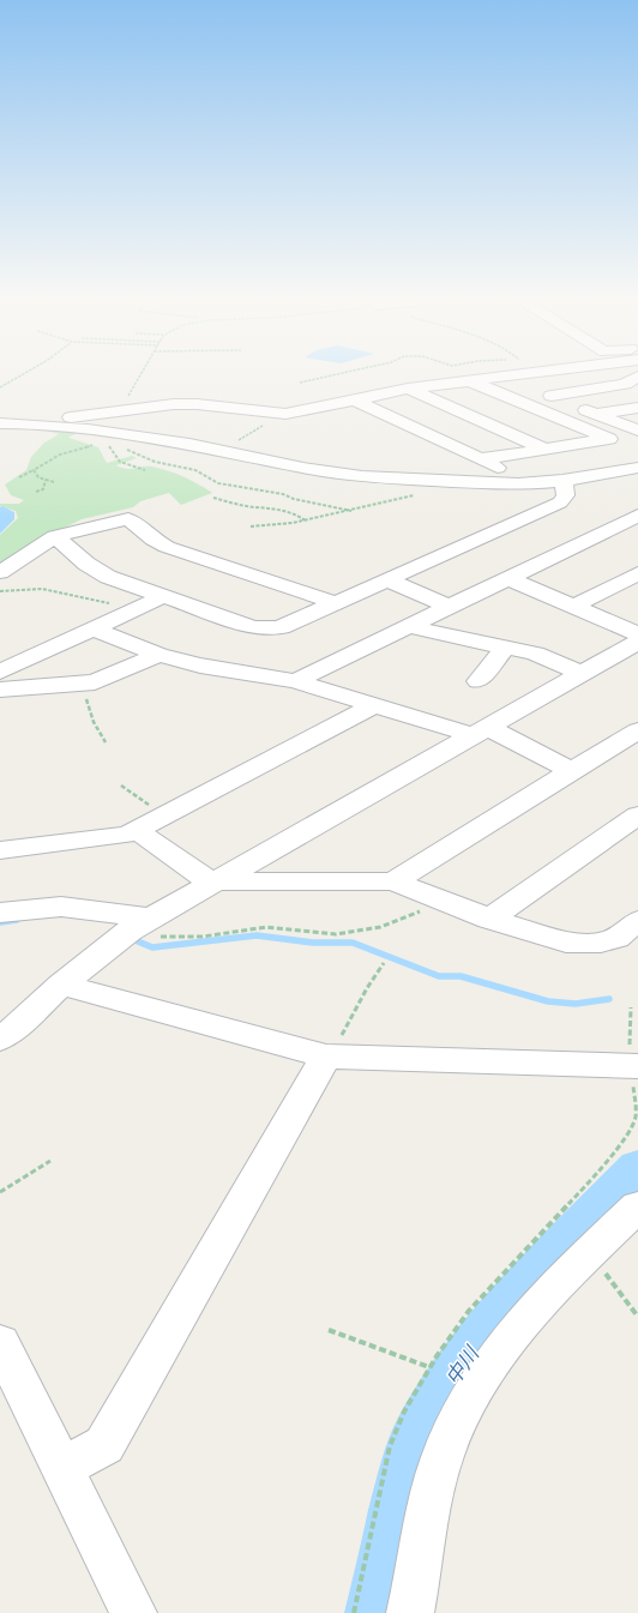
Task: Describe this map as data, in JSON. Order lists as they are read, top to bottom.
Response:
{
  "water": ["中川"]
}
